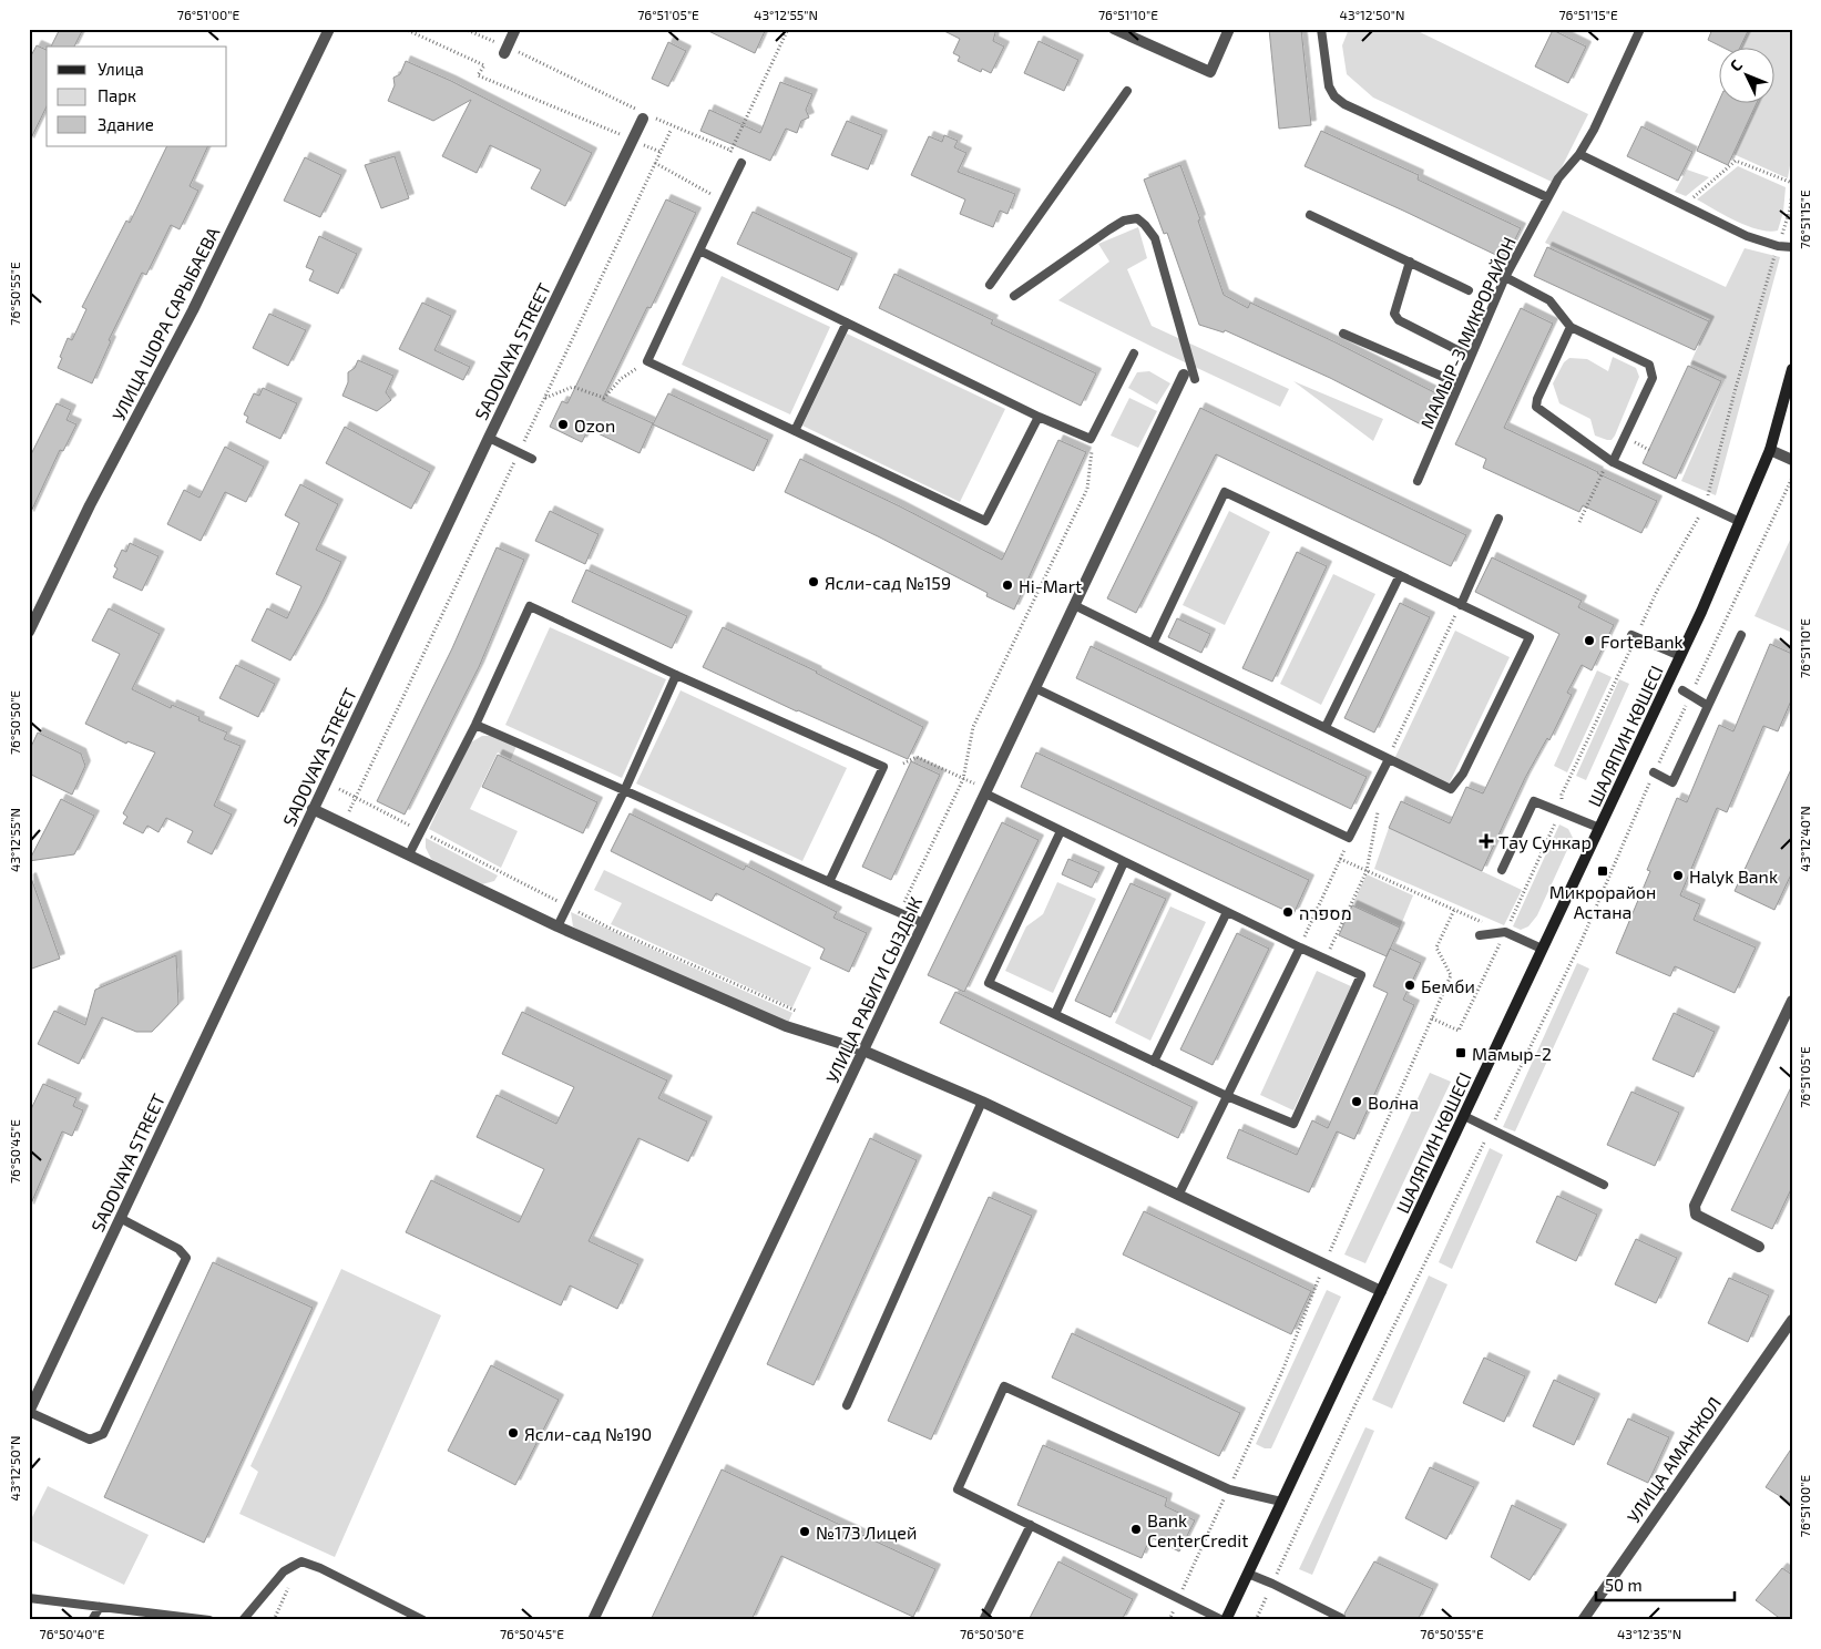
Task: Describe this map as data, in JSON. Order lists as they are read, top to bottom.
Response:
{
  "streets": {
    "main road": ["ШАЛЯПИН КӨШЕСІ"],
    "street": [
      "УЛИЦА ШОРА САРЫБАЕВА",
      "SADOVAYA STREET",
      "УЛИЦА РАБИГИ СЫЗДЫК",
      "УЛИЦА АМАНЖОЛ"
    ],
    "lane": ["МАМЫР-3 МИКРОРАЙОН"]
  },
  "places": {
    "other": [
      "Ozon",
      "Ясли-сад №159",
      "Hi-Mart",
      "ForteBank",
      "Halyk Bank",
      "מספרה",
      "Бемби",
      "Волна",
      "Ясли-сад №190",
      "Bank CenterCredit",
      "№173 Лицей"
    ],
    "health": ["Тау Сункар"],
    "transit": ["Микрорайон Астана", "Мамыр-2"]
  },
  "legend": ["Улица", "Парк", "Здание"],
  "scale_bar": "50 m",
  "north": "top left",
  "coordinates": [
    "76°51'00\"E",
    "76°51'05\"E",
    "43°12'55\"N",
    "76°51'10\"E",
    "43°12'50\"N",
    "76°51'15\"E",
    "76°50'55\"E",
    "76°50'50\"E",
    "43°12'40\"N",
    "76°50'45\"E",
    "76°50'40\"E",
    "43°12'35\"N"
  ]
}
